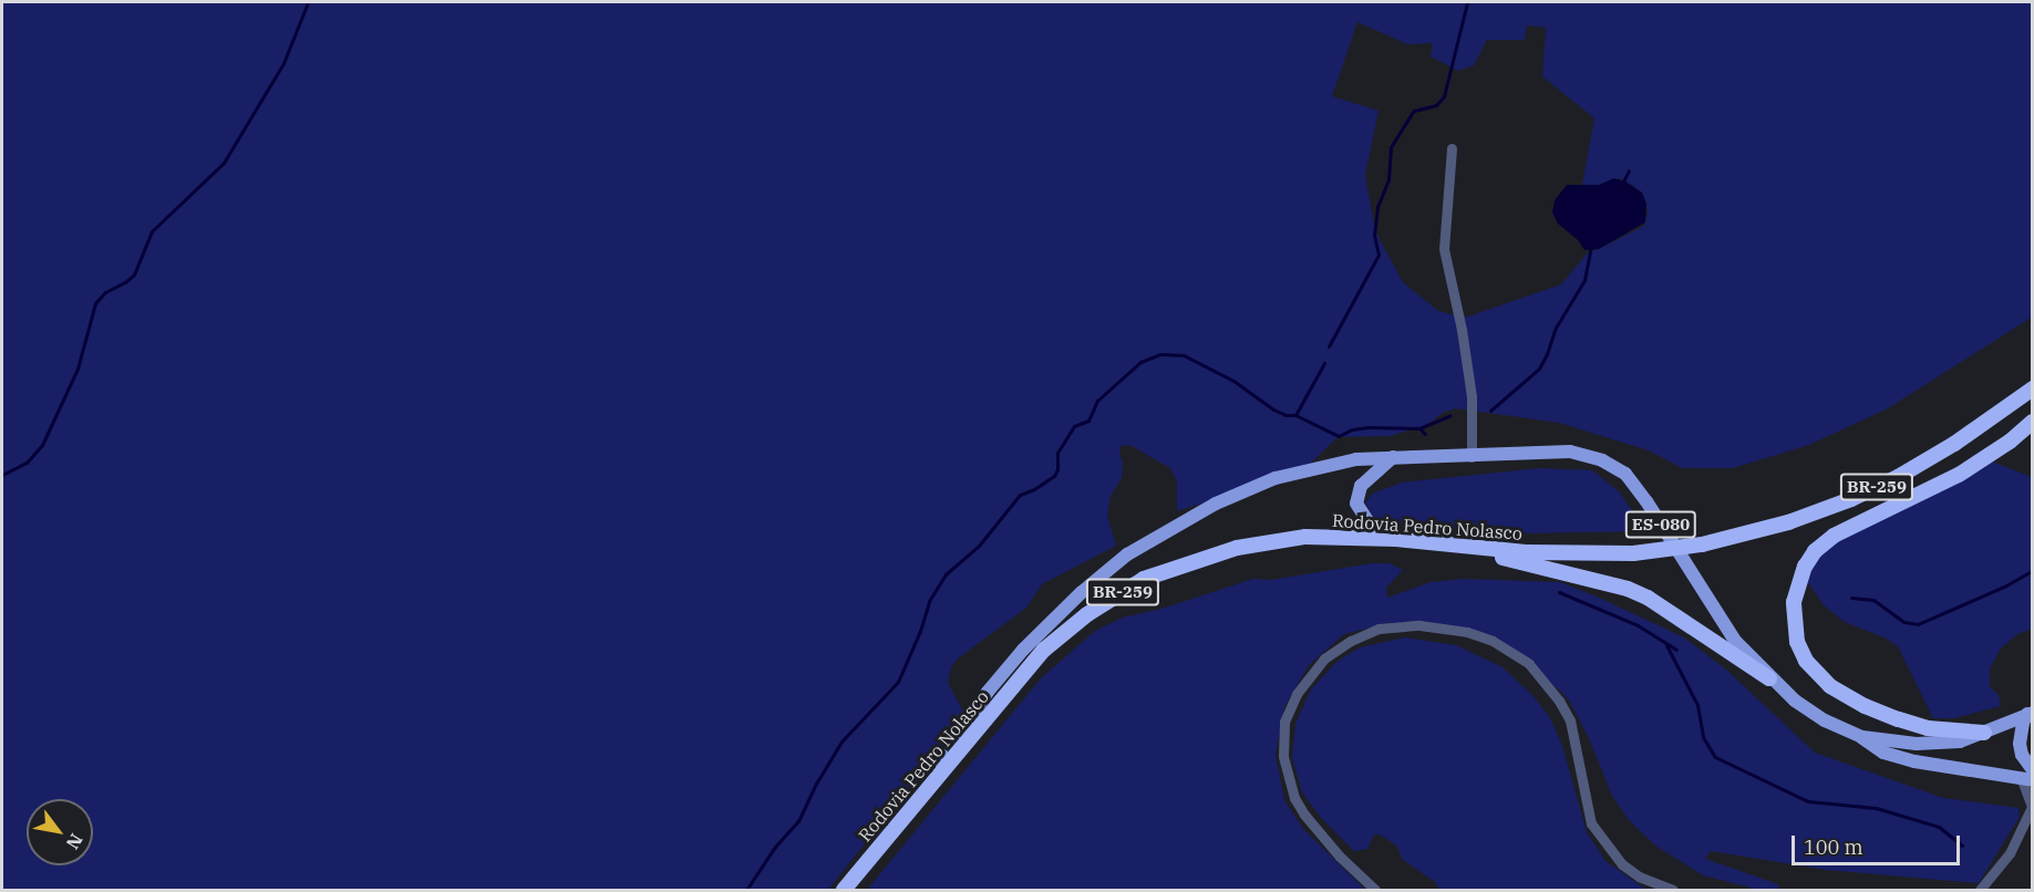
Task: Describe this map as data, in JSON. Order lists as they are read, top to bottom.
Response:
{
  "streets": {
    "highway": ["BR-259", "ES-080", "Rodovia Pedro Nolasco"]
  },
  "crossings": [
    ["ES-080", "Rodovia Pedro Nolasco"]
  ],
  "scale_bar": "100 m",
  "north": "bottom right"
}
